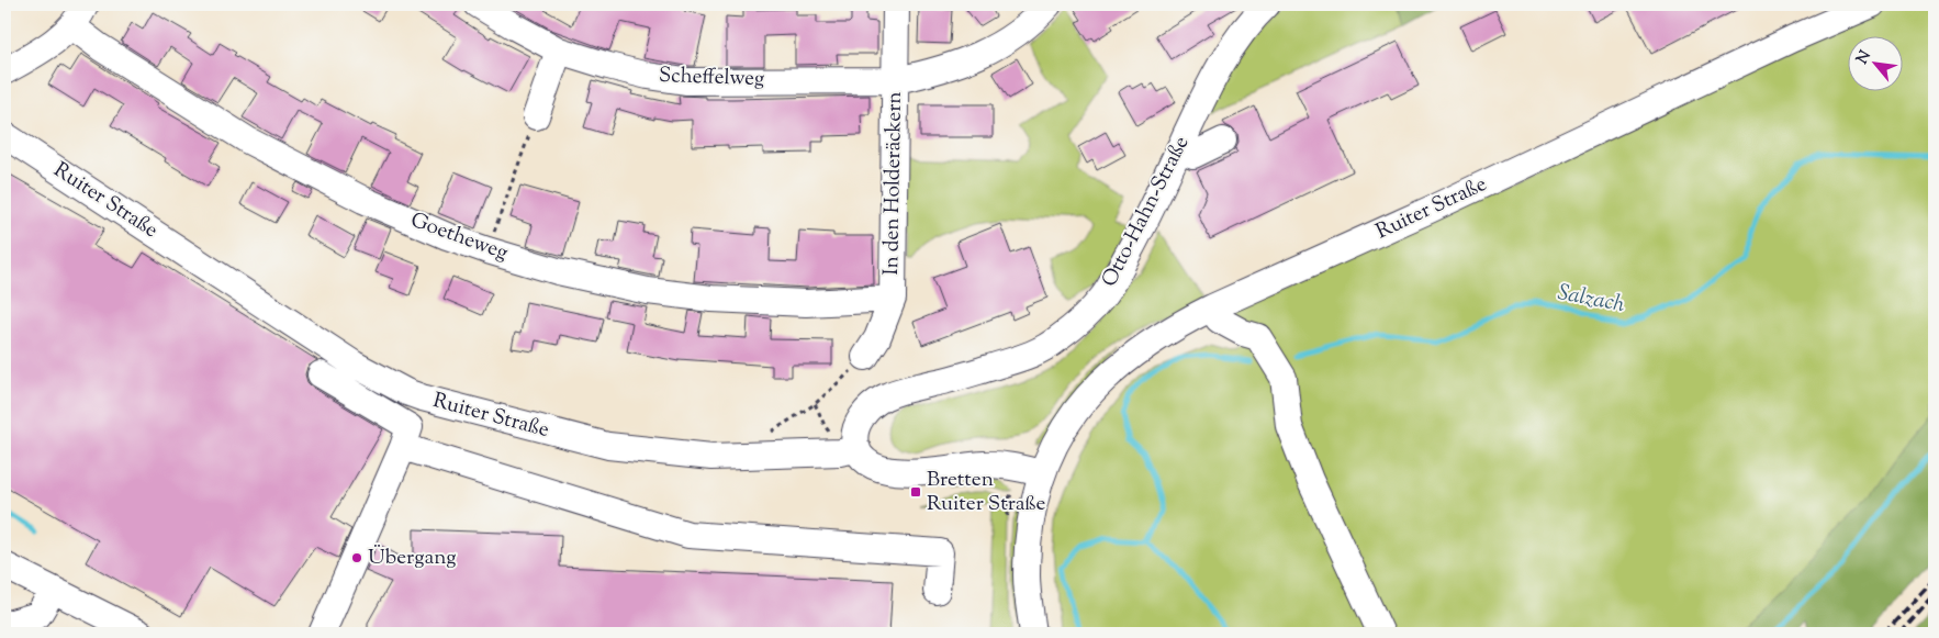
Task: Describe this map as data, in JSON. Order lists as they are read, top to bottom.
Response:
{
  "streets": {
    "street": [
      "Scheffelweg",
      "In den Holderäckern",
      "Ruiter Straße",
      "Otto-Hahn-Straße",
      "Goetheweg"
    ]
  },
  "crossings": [
    ["Scheffelweg", "In den Holderäckern"],
    ["In den Holderäckern", "Goetheweg"],
    ["Ruiter Straße", "Otto-Hahn-Straße"]
  ],
  "water": ["Salzach"],
  "places": {
    "transit": ["Bretten Ruiter Straße"],
    "other": ["Übergang"]
  },
  "north": "top left"
}
